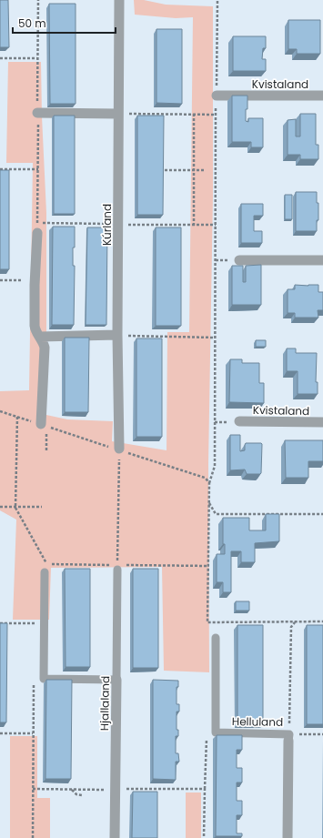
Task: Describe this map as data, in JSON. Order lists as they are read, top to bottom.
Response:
{
  "streets": {
    "street": [
      "Kvistaland",
      "Kúrland",
      "Hjallaland",
      "Helluland"
    ]
  },
  "scale_bar": "50 m"
}
